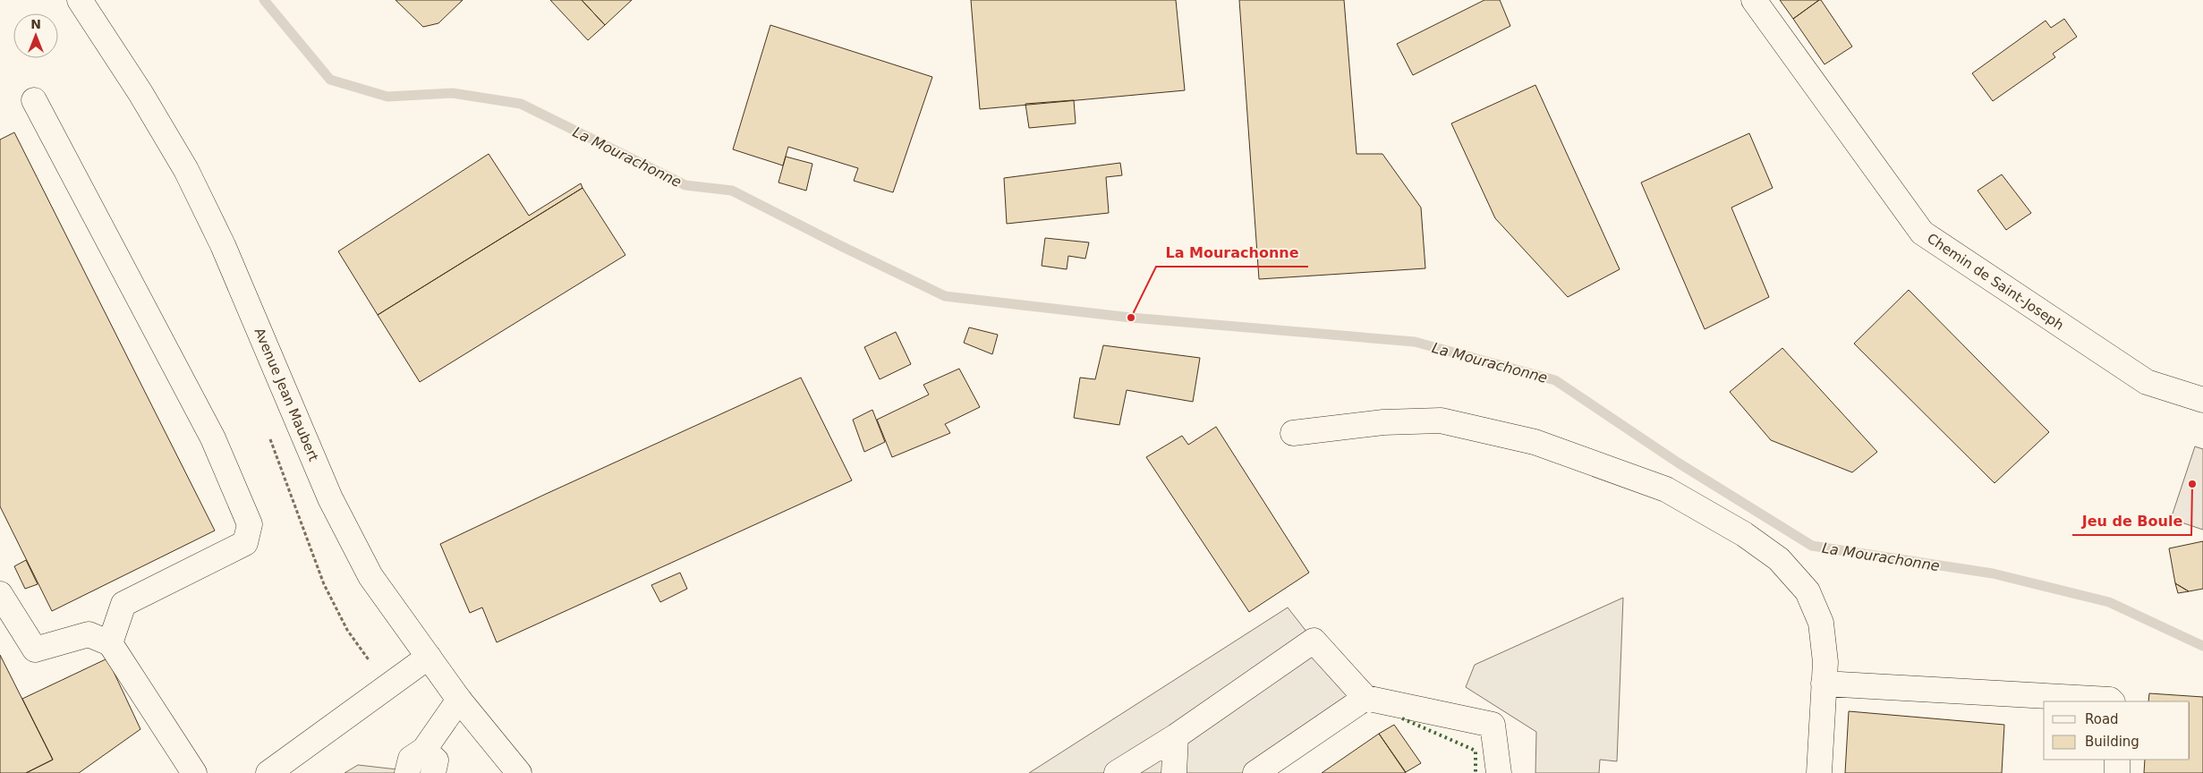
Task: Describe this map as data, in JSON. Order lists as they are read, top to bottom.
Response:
{
  "streets": {
    "main road": ["Chemin de Saint-Joseph", "Avenue Jean Maubert"]
  },
  "water": ["La Mourachonne"],
  "places": ["La Mourachonne", "Jeu de Boule"],
  "legend": ["Road", "Building"],
  "north": "top"
}
